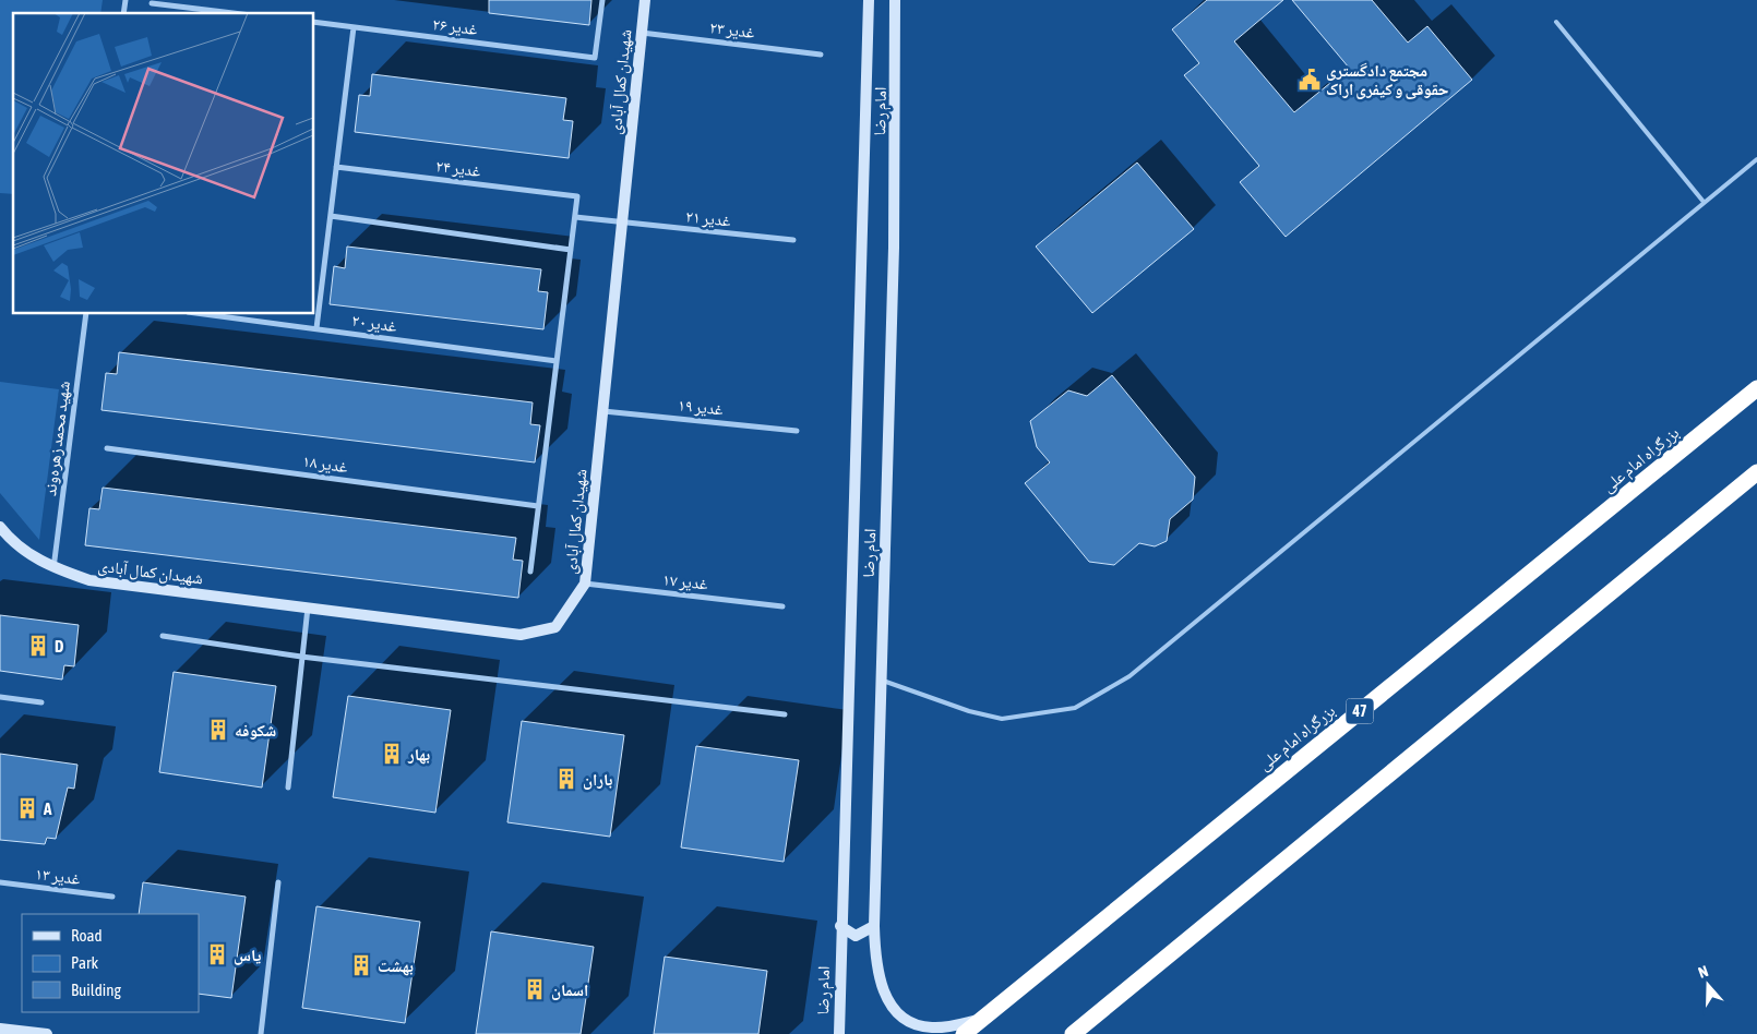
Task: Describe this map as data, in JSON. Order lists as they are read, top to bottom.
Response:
{
  "streets": {
    "highway": ["بزرگراه امام علی", "47"],
    "main road": ["شهیدان کمال آبادی", "امام رضا"],
    "street": [
      "غدیر ۲۶",
      "غدیر ۲۳",
      "غدیر ۲۴",
      "غدیر ۲۱",
      "غدیر ۲۰",
      "غدیر ۱۹",
      "شهید محمد زهره‌وند",
      "غدیر ۱۸",
      "غدیر ۱۷",
      "غدیر ۱۳"
    ]
  },
  "crossings": [
    ["غدیر ۲۳", "شهیدان کمال آبادی"],
    ["شهیدان کمال آبادی", "غدیر ۲۱"],
    ["شهیدان کمال آبادی", "غدیر ۱۹"],
    ["شهیدان کمال آبادی", "شهید محمد زهره‌وند"],
    ["شهیدان کمال آبادی", "غدیر ۱۷"],
    ["امام رضا", "بزرگراه امام علی"],
    ["غدیر ۲۴", "غدیر ۲۱"]
  ],
  "places": {
    "public building": ["مجتمع دادگستری حقوقی و کیفری اراک"],
    "building": [
      "D",
      "شکوفه",
      "بهار",
      "باران",
      "A",
      "یاس",
      "بهشت",
      "اسمان"
    ]
  },
  "legend": ["Road", "Park", "Building"],
  "north": "top"
}
